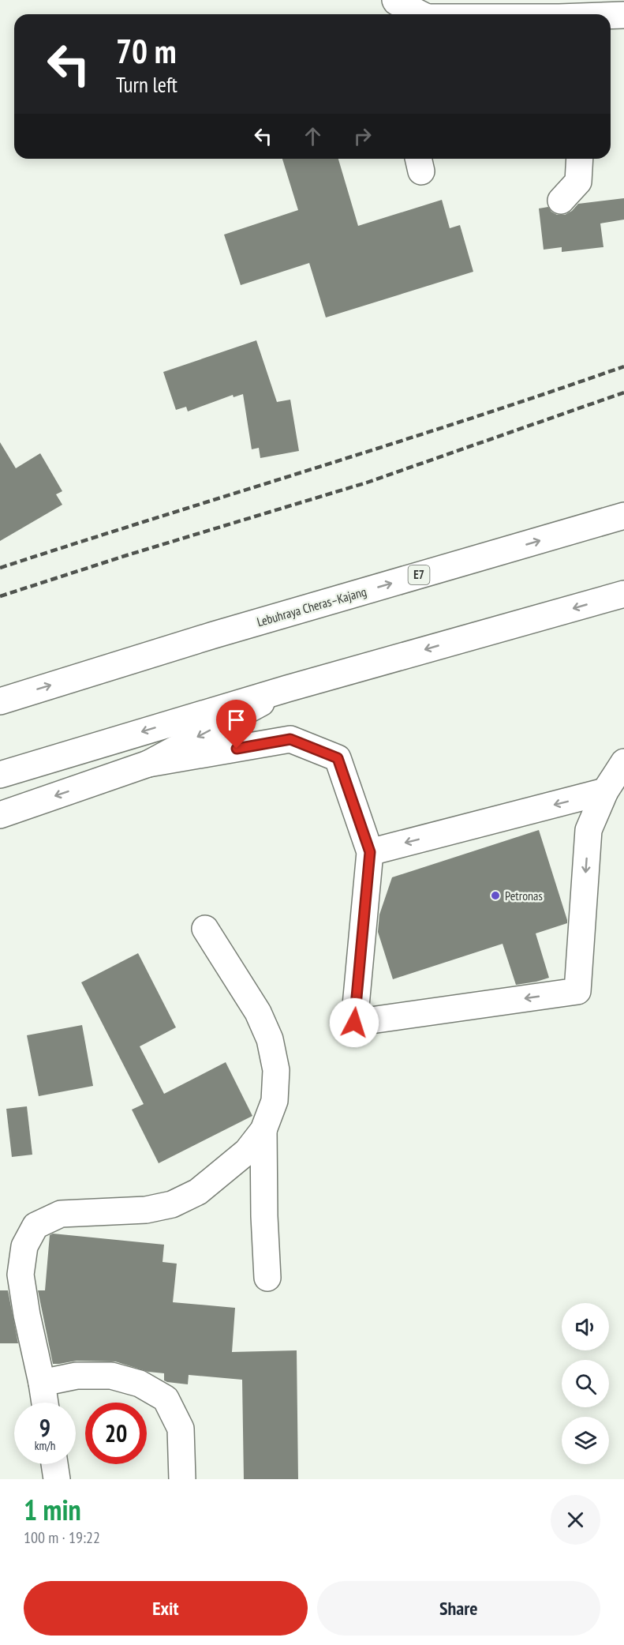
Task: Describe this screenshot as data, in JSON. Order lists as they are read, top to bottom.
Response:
{
  "streets": {
    "main road": ["E7", "Lebuhraya Cheras–Kajang"]
  },
  "places": ["Petronas"],
  "page": {
    "turn": ["70 m", "Turn left"],
    "speed": "9 km/h",
    "limit": "20",
    "heading": ["1 min", "100 m · 19:22"],
    "buttons": ["Exit", "Share"]
  }
}
